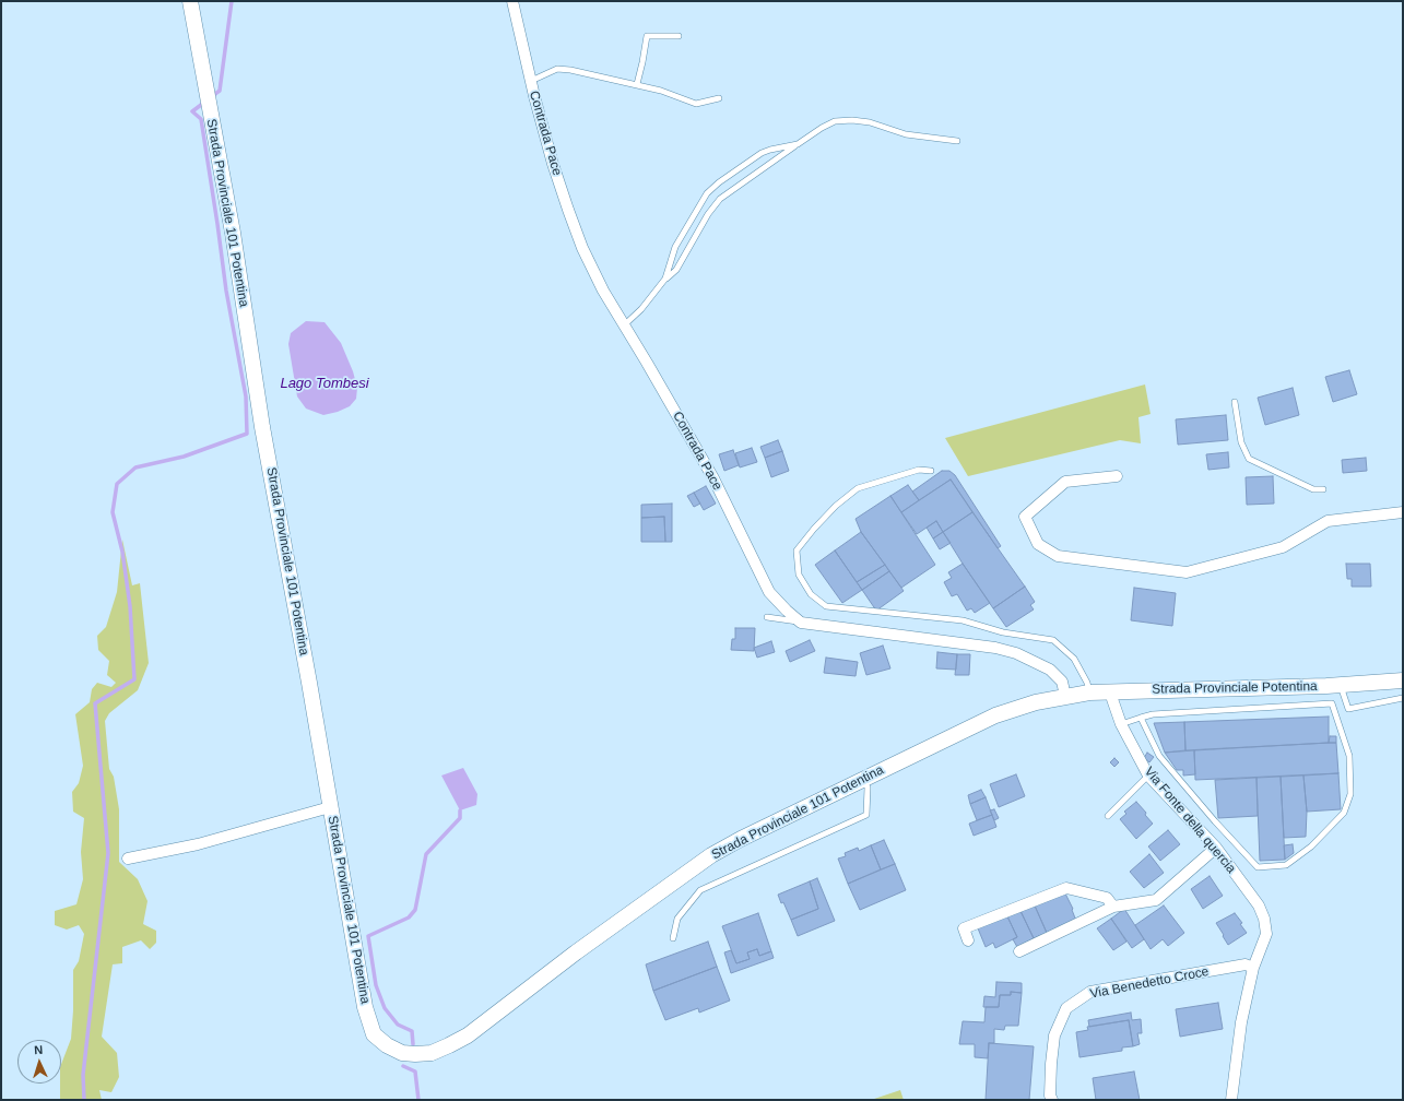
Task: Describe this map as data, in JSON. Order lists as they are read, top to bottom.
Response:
{
  "streets": {
    "main road": ["Strada Provinciale 101 Potentina", "Strada Provinciale Potentina"],
    "street": ["Contrada Pace", "Via Fonte della quercia", "Via Benedetto Croce"]
  },
  "crossings": [
    ["Strada Provinciale 101 Potentina", "Strada Provinciale Potentina"],
    ["Strada Provinciale Potentina", "Via Fonte della quercia"],
    ["Via Fonte della quercia", "Via Benedetto Croce"]
  ],
  "water": ["Lago Tombesi"],
  "north": "top"
}
